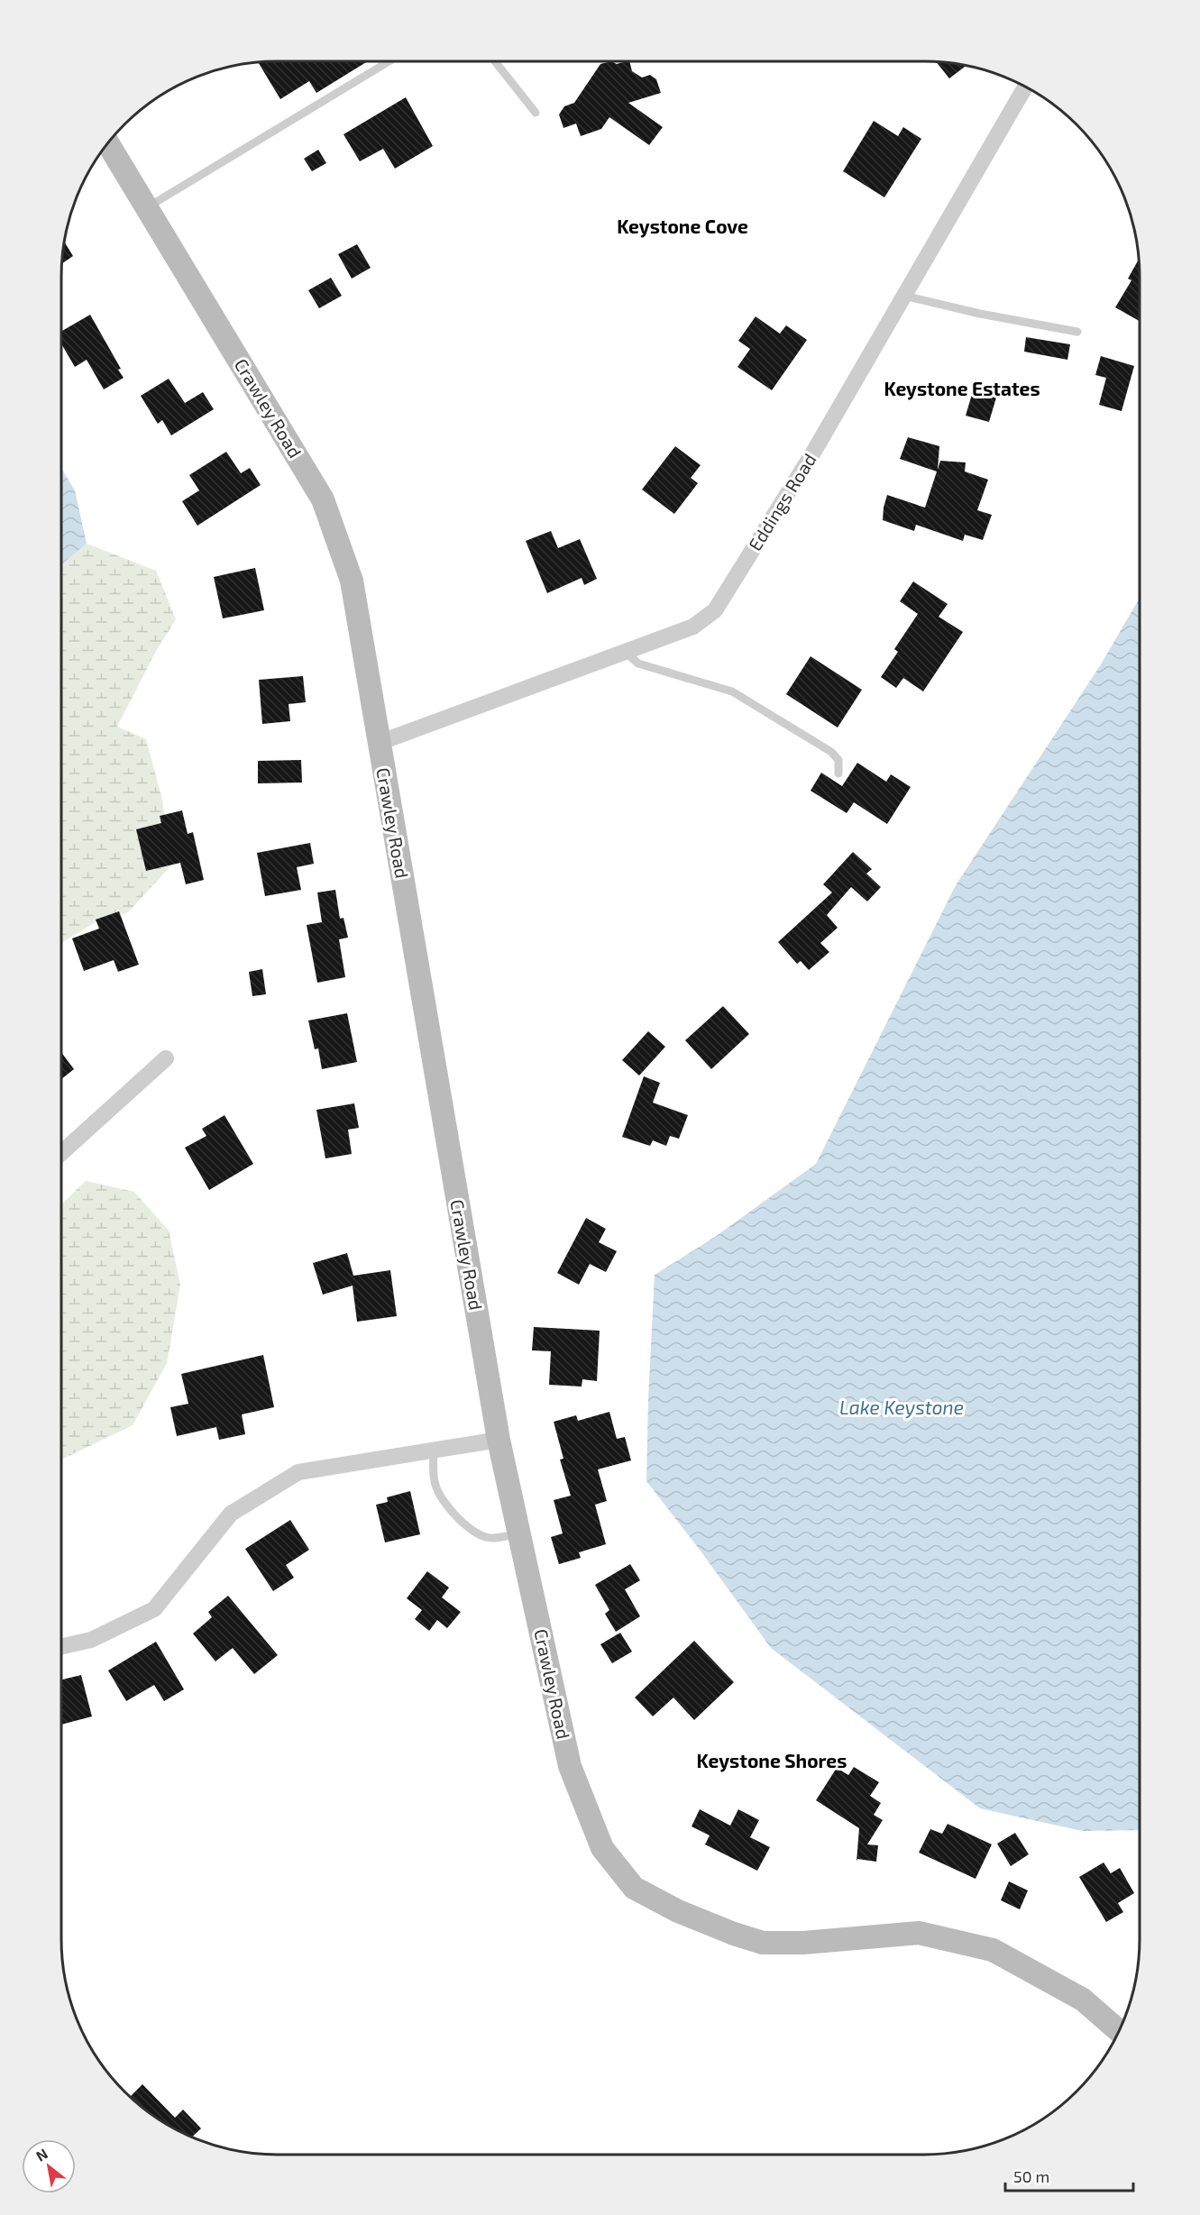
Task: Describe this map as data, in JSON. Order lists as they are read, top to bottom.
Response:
{
  "streets": {
    "street": ["Crawley Road", "Eddings Road"]
  },
  "crossings": [
    ["Crawley Road", "Eddings Road"]
  ],
  "districts": ["Keystone Cove", "Keystone Estates", "Keystone Shores"],
  "water": ["Lake Keystone"],
  "scale_bar": "50 m",
  "north": "top left"
}
